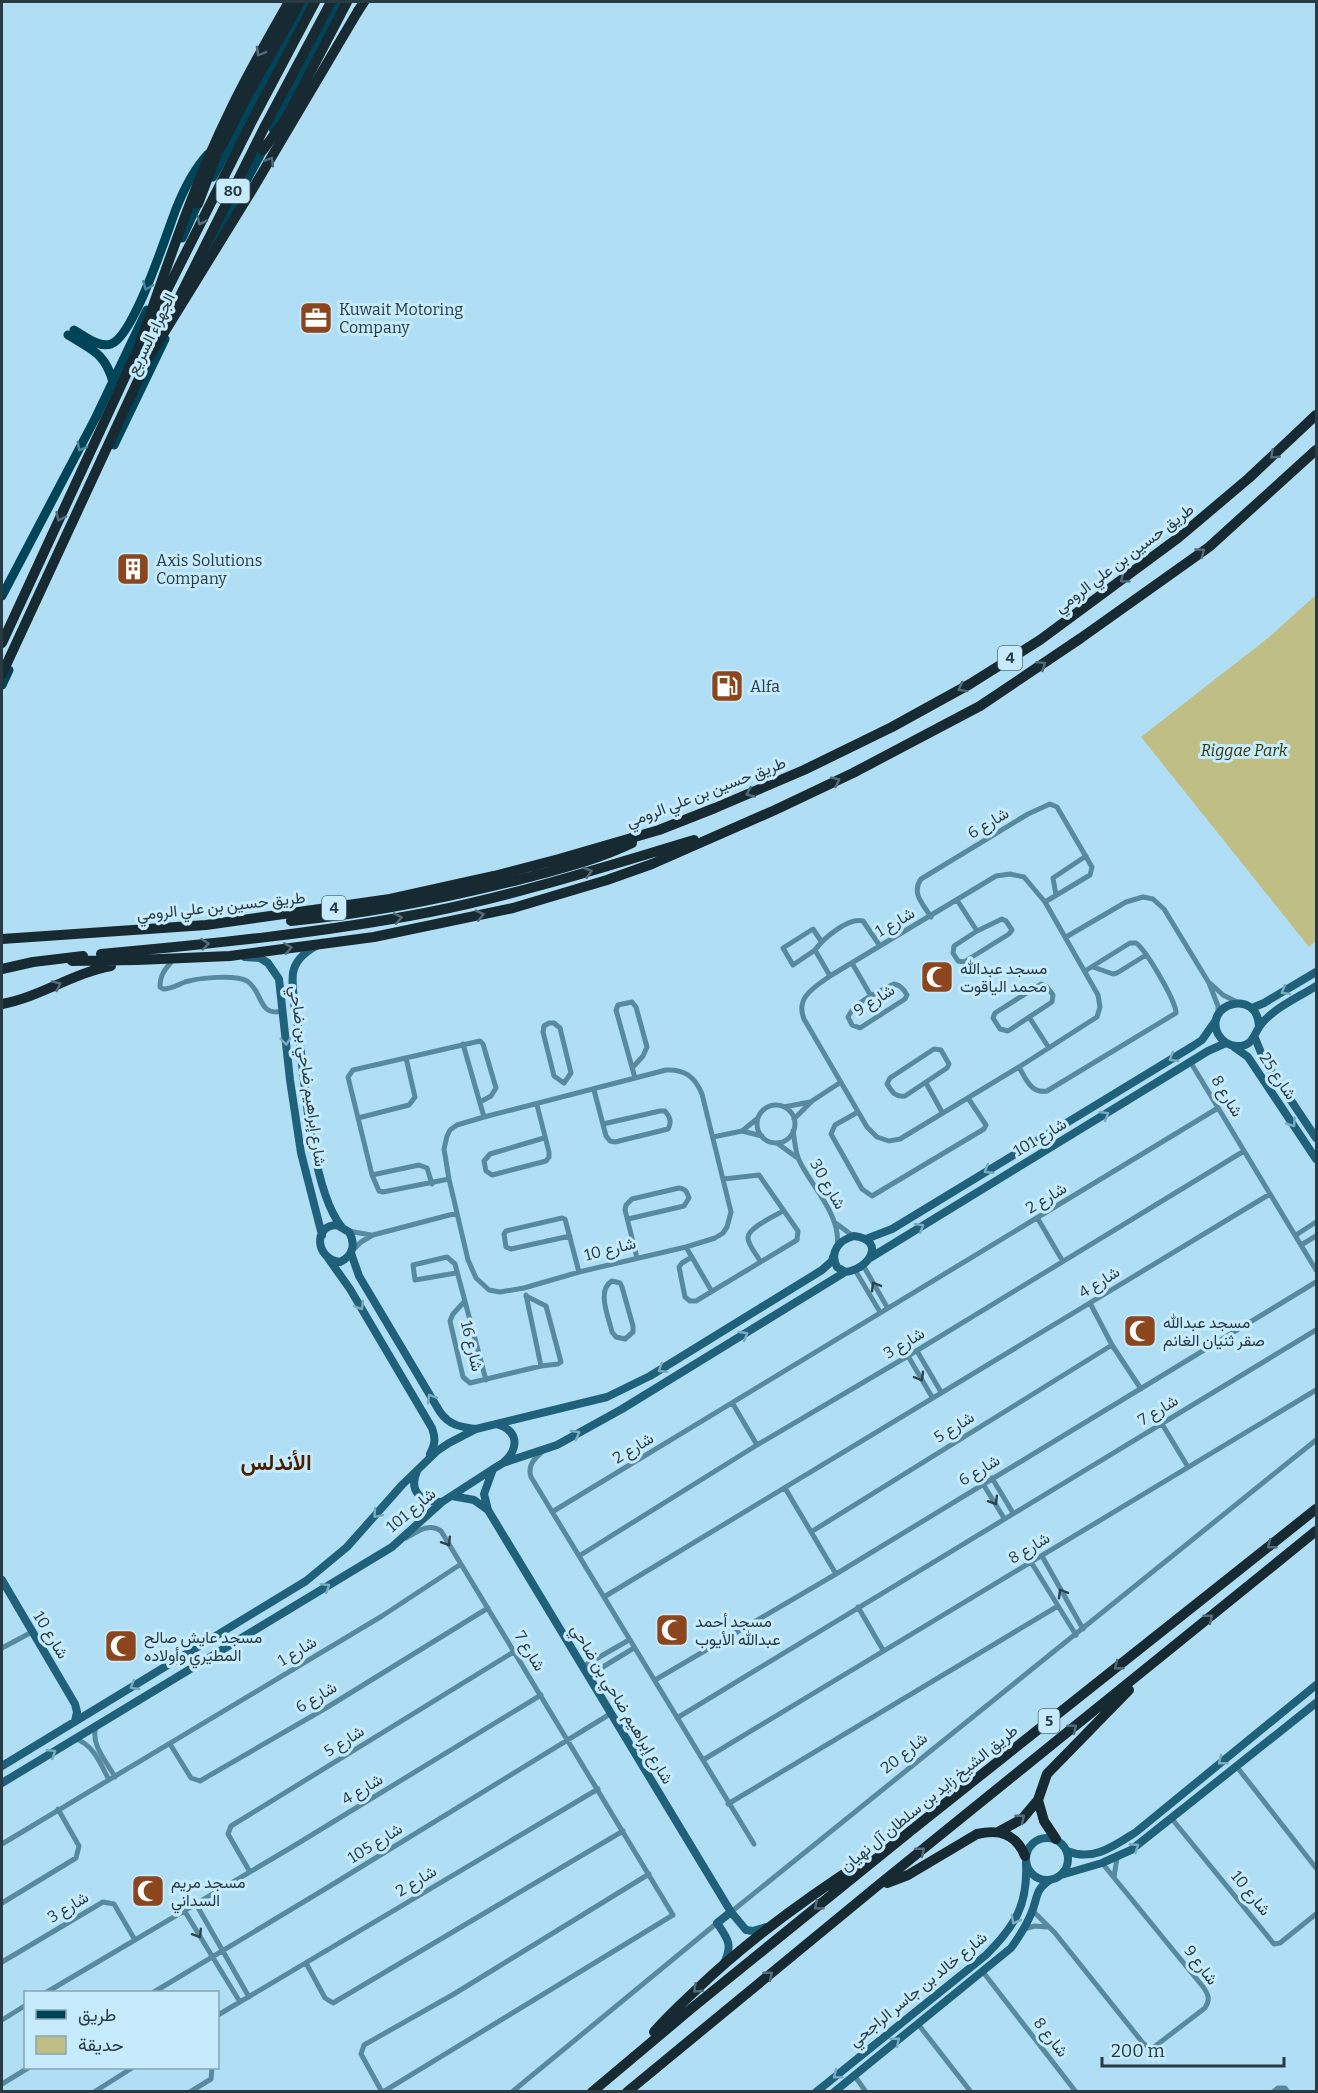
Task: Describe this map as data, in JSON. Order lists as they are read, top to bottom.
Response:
{
  "streets": {
    "highway": [
      "80",
      "الجهراء السريع",
      "طريق حسين بن علي الرومي",
      "4",
      "5",
      "طريق الشيخ زايد بن سلطان آل نهيان"
    ],
    "street": [
      "شارع 6",
      "شارع 1",
      "شارع 9",
      "شارع إبراهيم ضاحي بن ضاحي",
      "شارع 25",
      "شارع 8",
      "شارع 101",
      "شارع 30",
      "شارع 2",
      "شارع 10",
      "شارع 4",
      "شارع 3",
      "شارع 16",
      "شارع 7",
      "شارع 5",
      "شارع 20",
      "شارع 105",
      "شارع خالد بن جاسر الراجحي"
    ]
  },
  "crossings": [
    ["4", "شارع إبراهيم ضاحي بن ضاحي"],
    ["شارع 6", "شارع 1"],
    ["شارع 6", "شارع 7"],
    ["شارع 1", "شارع 9"],
    ["شارع 1", "شارع 7"],
    ["شارع 9", "شارع خالد بن جاسر الراجحي"],
    ["شارع إبراهيم ضاحي بن ضاحي", "شارع 20"],
    ["شارع إبراهيم ضاحي بن ضاحي", "شارع 105"],
    ["شارع 25", "شارع 101"],
    ["شارع 8", "شارع 101"],
    ["شارع 8", "شارع 2"],
    ["شارع 8", "شارع 4"],
    ["شارع 8", "شارع 3"],
    ["شارع 8", "شارع خالد بن جاسر الراجحي"],
    ["شارع 101", "شارع 30"],
    ["شارع 101", "شارع 7"],
    ["شارع 2", "شارع 7"],
    ["شارع 4", "شارع 3"],
    ["شارع 4", "شارع 7"],
    ["شارع 4", "شارع 5"],
    ["شارع 7", "شارع 5"],
    ["شارع 7", "شارع 105"]
  ],
  "districts": ["الأندلس"],
  "parks": ["Riggae Park"],
  "places": {
    "office": ["Kuwait Motoring Company"],
    "building": ["Axis Solutions Company"],
    "fuel station": ["Alfa"],
    "mosque": [
      "مسجد عبدالله محمد الياقوت",
      "مسجد عبدالله صقر ثنيان الغانم",
      "مسجد أحمد عبدالله الأيوب",
      "مسجد عايش صالح المطيري وأولاده",
      "مسجد مريم السداني"
    ]
  },
  "legend": ["طريق", "حديقة"],
  "scale_bar": "200 m"
}
